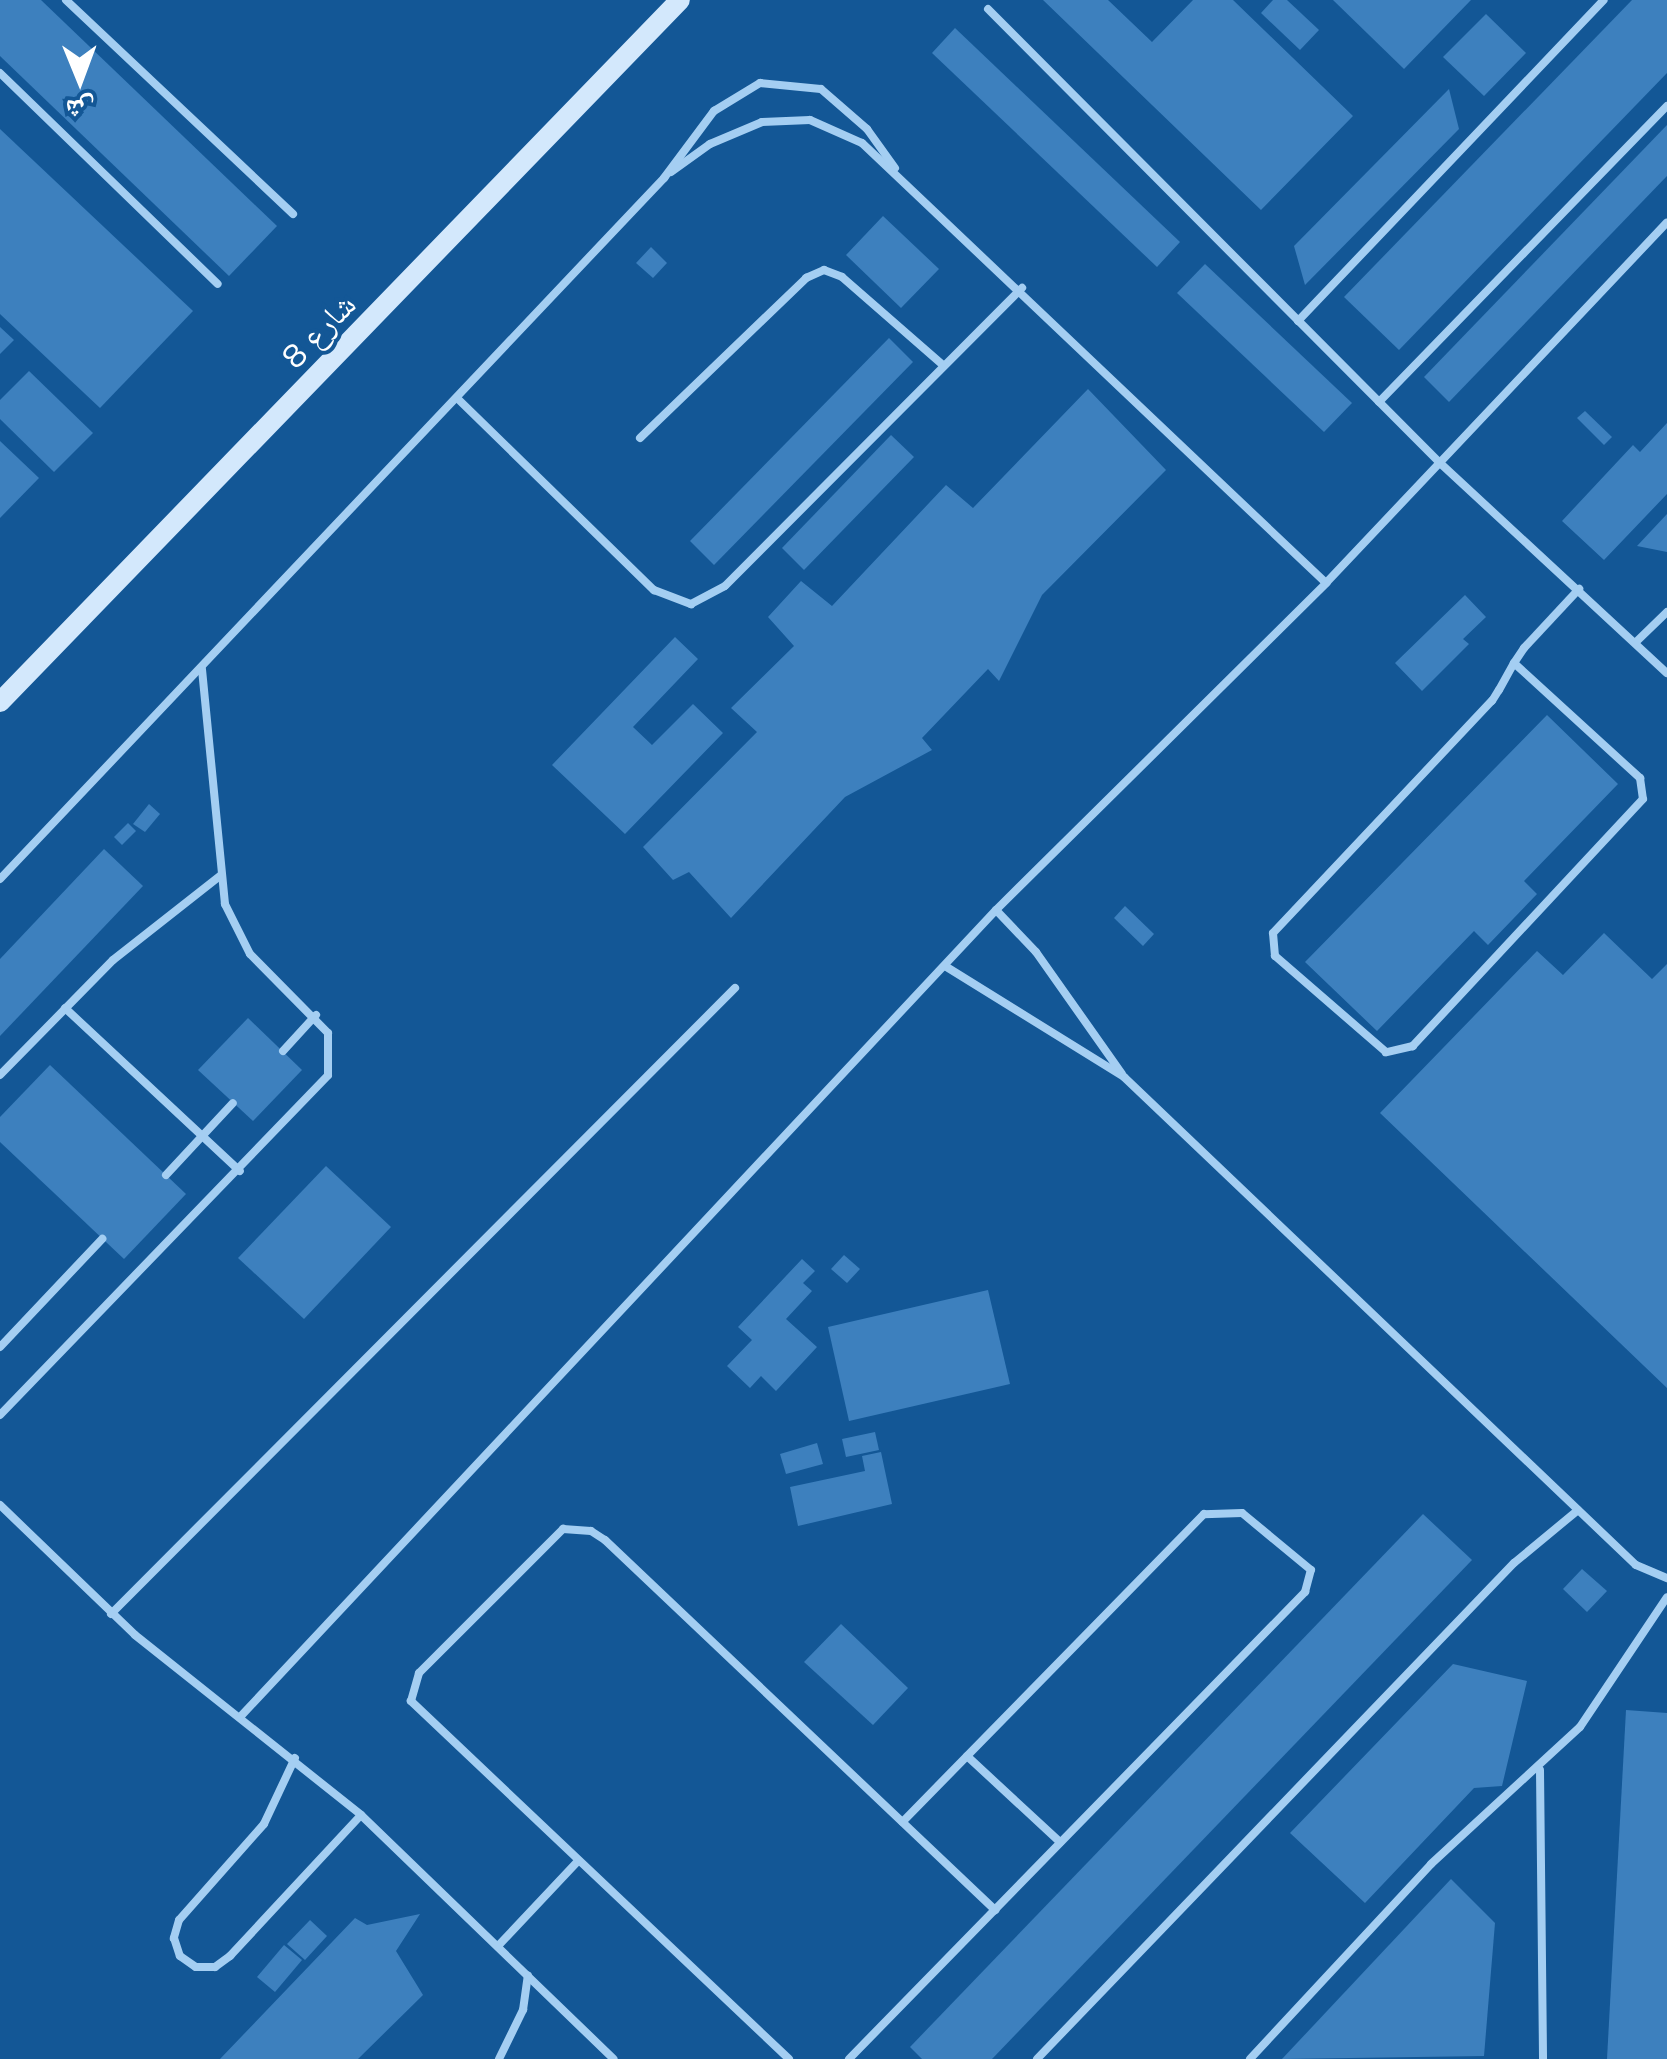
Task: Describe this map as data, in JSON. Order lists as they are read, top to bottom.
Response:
{
  "streets": {
    "street": ["شارع 8"]
  },
  "north": "bottom"
}
